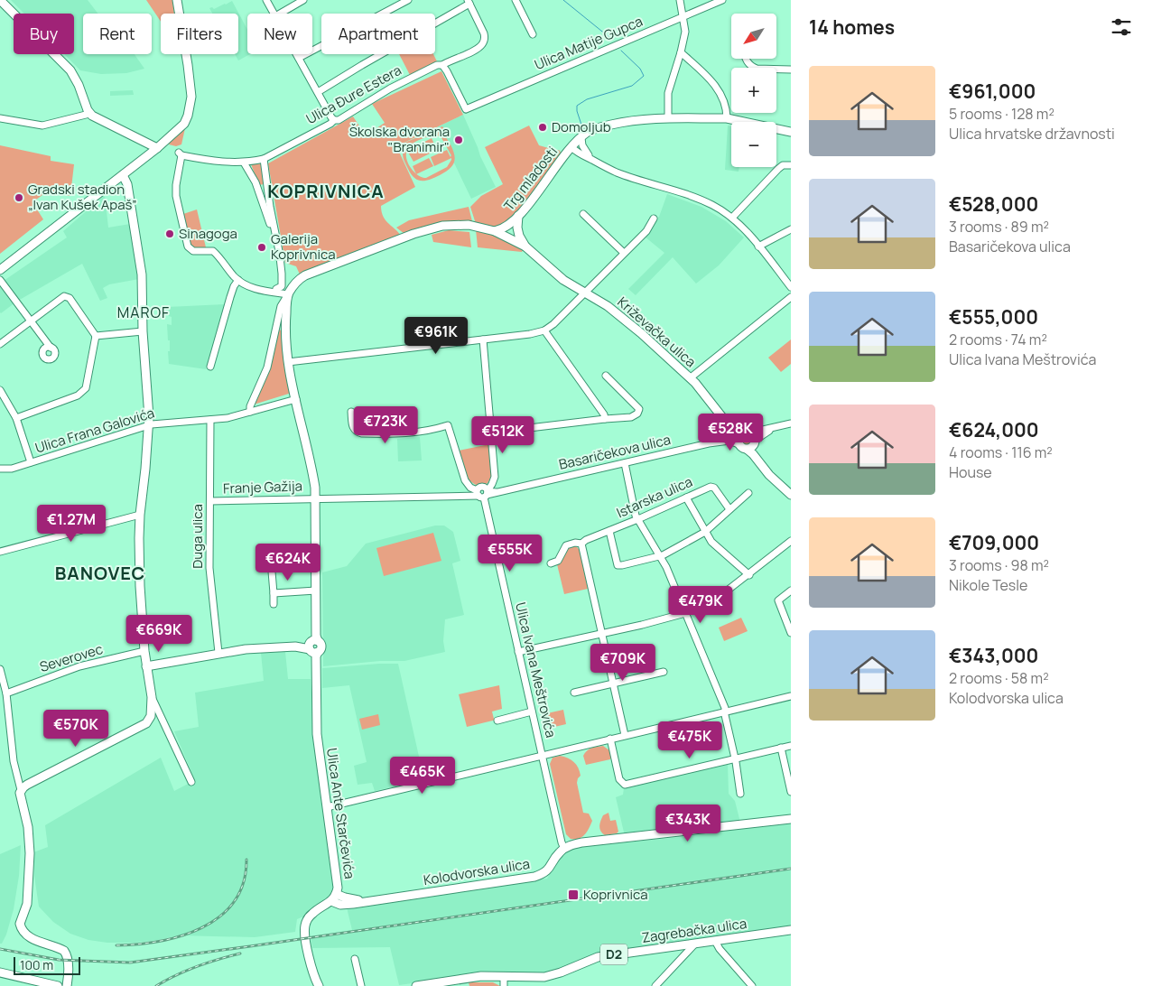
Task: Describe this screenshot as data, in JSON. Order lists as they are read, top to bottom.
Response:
{
  "streets": {
    "main road": [
      "Trg mladosti",
      "Križevačka ulica",
      "Ulica Ante Starčevića",
      "Kolodvorska ulica",
      "Zagrebačka ulica",
      "D2"
    ],
    "street": [
      "Ulica Matije Gupca",
      "Ulica Đure Estera",
      "Ulica Frana Galovića",
      "Basaričekova ulica",
      "Franje Gažija",
      "Istarska ulica",
      "Duga ulica",
      "Severovec",
      "Ulica Ivana Meštrovića"
    ]
  },
  "crossings": [
    ["Ulica Matije Gupca", "Ulica Đure Estera"],
    ["Trg mladosti", "Križevačka ulica"],
    ["Križevačka ulica", "Basaričekova ulica"],
    ["Ulica Frana Galovića", "Duga ulica"],
    ["Ulica Frana Galovića", "Ulica Ante Starčevića"],
    ["Basaričekova ulica", "Franje Gažija"],
    ["Basaričekova ulica", "Ulica Ivana Meštrovića"],
    ["Basaričekova ulica", "Ulica Ante Starčevića"],
    ["Franje Gažija", "Duga ulica"],
    ["Franje Gažija", "Ulica Ante Starčevića"],
    ["Ulica Ivana Meštrovića", "Kolodvorska ulica"],
    ["Ulica Ante Starčevića", "Kolodvorska ulica"]
  ],
  "districts": ["KOPRIVNICA", "MAROF", "BANOVEC"],
  "places": {
    "other": [
      "Domoljub",
      "Školska dvorana \"Branimir\"",
      "Gradski stadion „Ivan Kušek Apaš”",
      "Sinagoga",
      "Galerija Koprivnica"
    ],
    "transit": ["Koprivnica"]
  },
  "scale_bar": "100 m",
  "north": "bottom left",
  "page": {
    "heading": "14 homes",
    "map_buttons": ["+", "−"],
    "chip": [
      "Buy",
      "Rent",
      "Filters",
      "New",
      "Apartment"
    ],
    "list": [
      {
        "name": "€961,000",
        "note": "5 rooms · 128 m² · Ulica hrvatske državnosti"
      },
      {
        "name": "€528,000",
        "note": "3 rooms · 89 m² · Basaričekova ulica"
      },
      {
        "name": "€555,000",
        "note": "2 rooms · 74 m² · Ulica Ivana Meštrovića"
      },
      {
        "name": "€624,000",
        "note": "4 rooms · 116 m² · House"
      },
      {
        "name": "€709,000",
        "note": "3 rooms · 98 m² · Nikole Tesle"
      },
      {
        "name": "€343,000",
        "note": "2 rooms · 58 m² · Kolodvorska ulica"
      }
    ],
    "price": [
      "€961K",
      "€723K",
      "€528K",
      "€512K",
      "€1.27M",
      "€555K",
      "€624K",
      "€479K",
      "€669K",
      "€709K",
      "€570K",
      "€475K",
      "€465K",
      "€343K"
    ],
    "scale": "100 m"
  }
}
